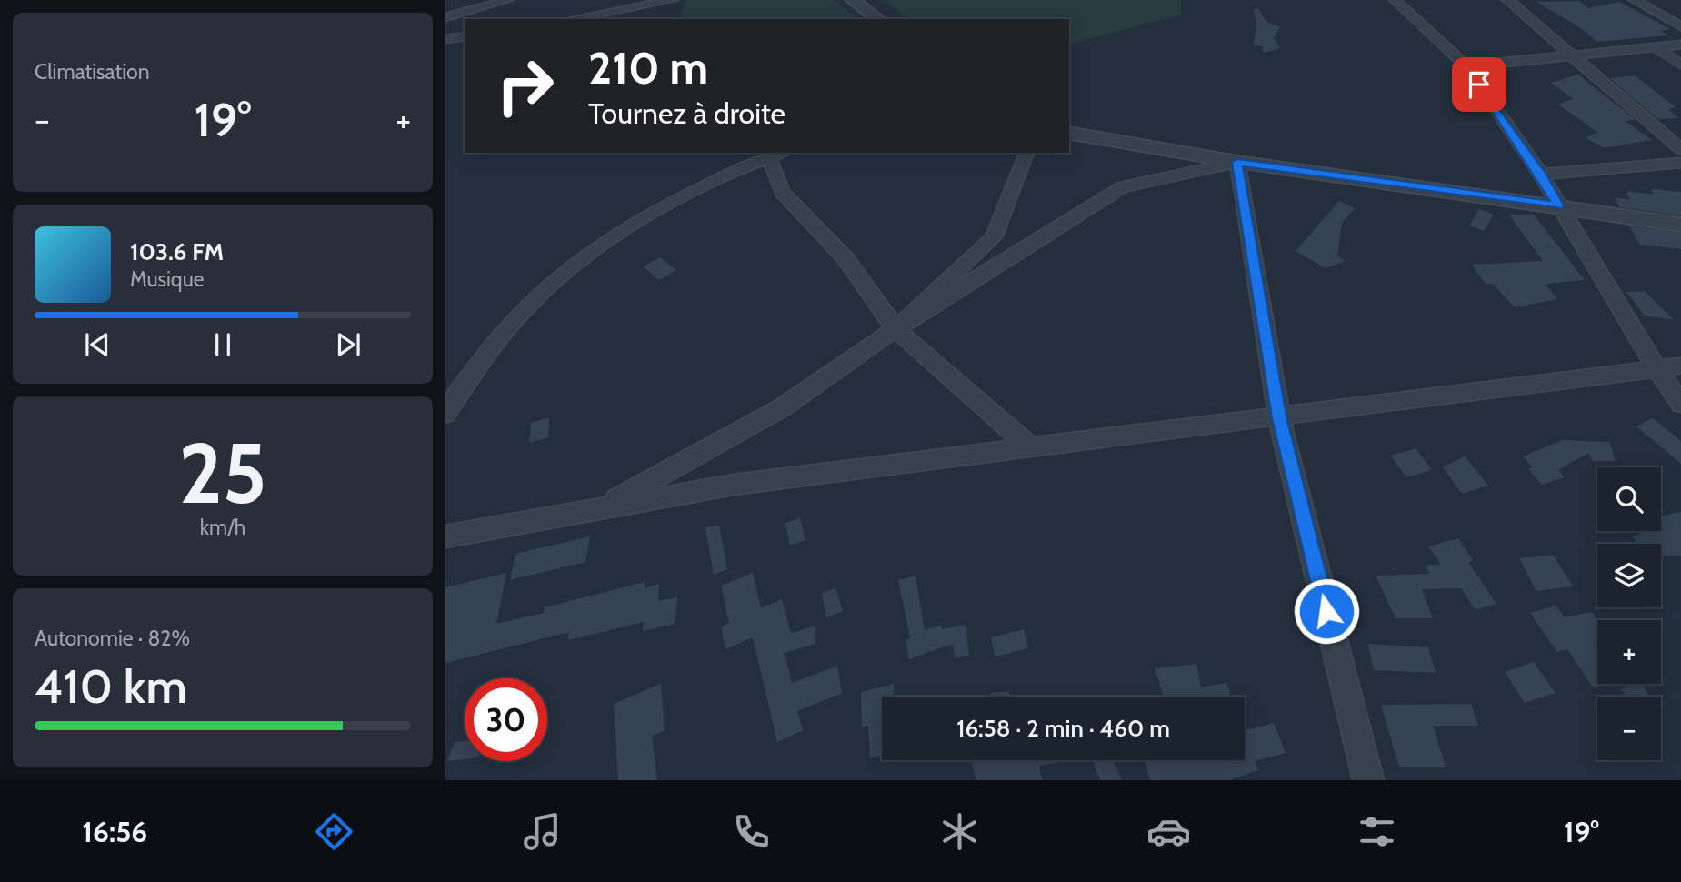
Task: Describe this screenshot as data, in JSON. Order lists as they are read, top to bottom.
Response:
{
  "page": {
    "tile": [
      "Climatisation",
      ["25", "km/h"],
      ["Autonomie · 82%", "410 km"]
    ],
    "turn": ["210 m", "Tournez à droite"],
    "heat": ["−", "19°", "+"],
    "song": ["103.6 FM", "Musique"],
    "map_buttons": ["+", "−"],
    "limit": "30",
    "trip": "16:58 · 2 min · 460 m",
    "tabs": ["16:56", "19°"]
  }
}
